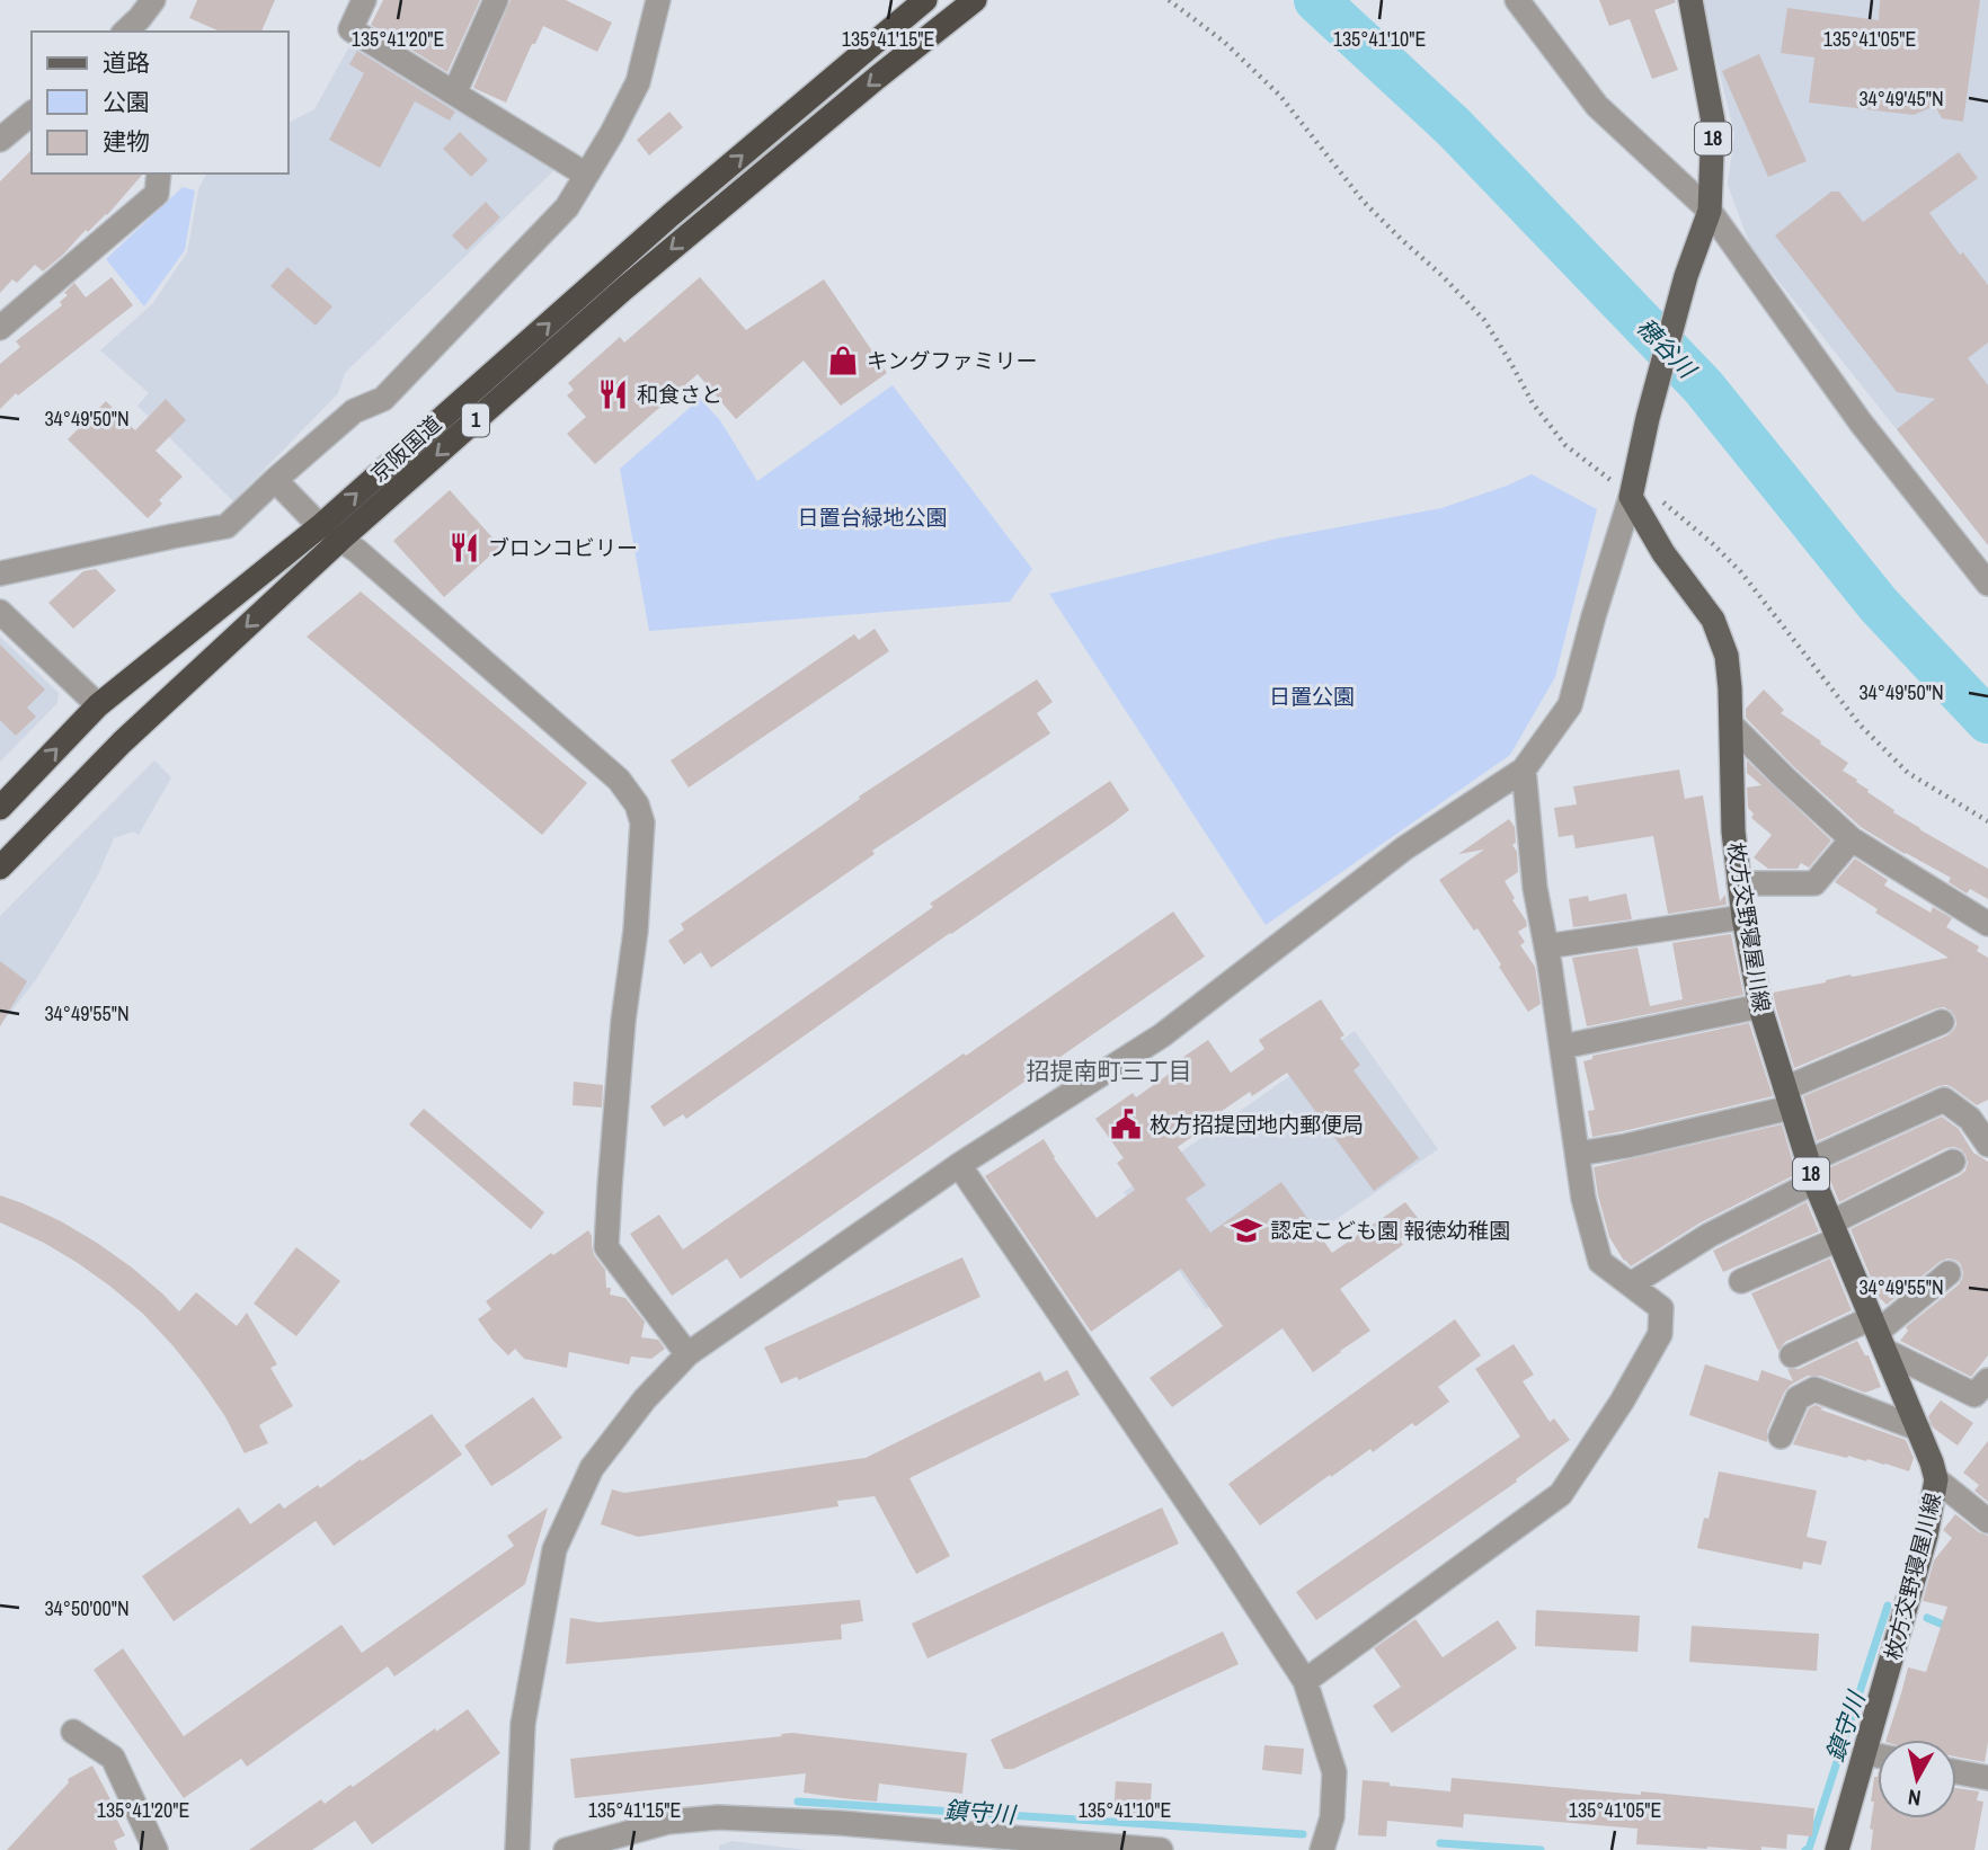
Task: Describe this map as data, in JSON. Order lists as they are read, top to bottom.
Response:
{
  "streets": {
    "highway": ["1", "京阪国道"],
    "main road": ["18", "枚方交野寝屋川線"]
  },
  "crossings": [
    ["18", "枚方交野寝屋川線"]
  ],
  "districts": ["招提南町三丁目"],
  "water": ["穂谷川", "鎮守川"],
  "parks": ["日置台緑地公園", "日置公園"],
  "places": {
    "shop": ["キングファミリー"],
    "restaurant": ["和食さと", "ブロンコビリー"],
    "public building": ["枚方招提団地内郵便局"],
    "school or university": ["認定こども園 報徳幼稚園"]
  },
  "legend": ["道路", "公園", "建物"],
  "north": "bottom",
  "coordinates": [
    "135°41'20\"E",
    "135°41'15\"E",
    "135°41'10\"E",
    "135°41'05\"E",
    "34°49'45\"N",
    "34°49'50\"N",
    "34°49'55\"N",
    "34°50'00\"N"
  ]
}
